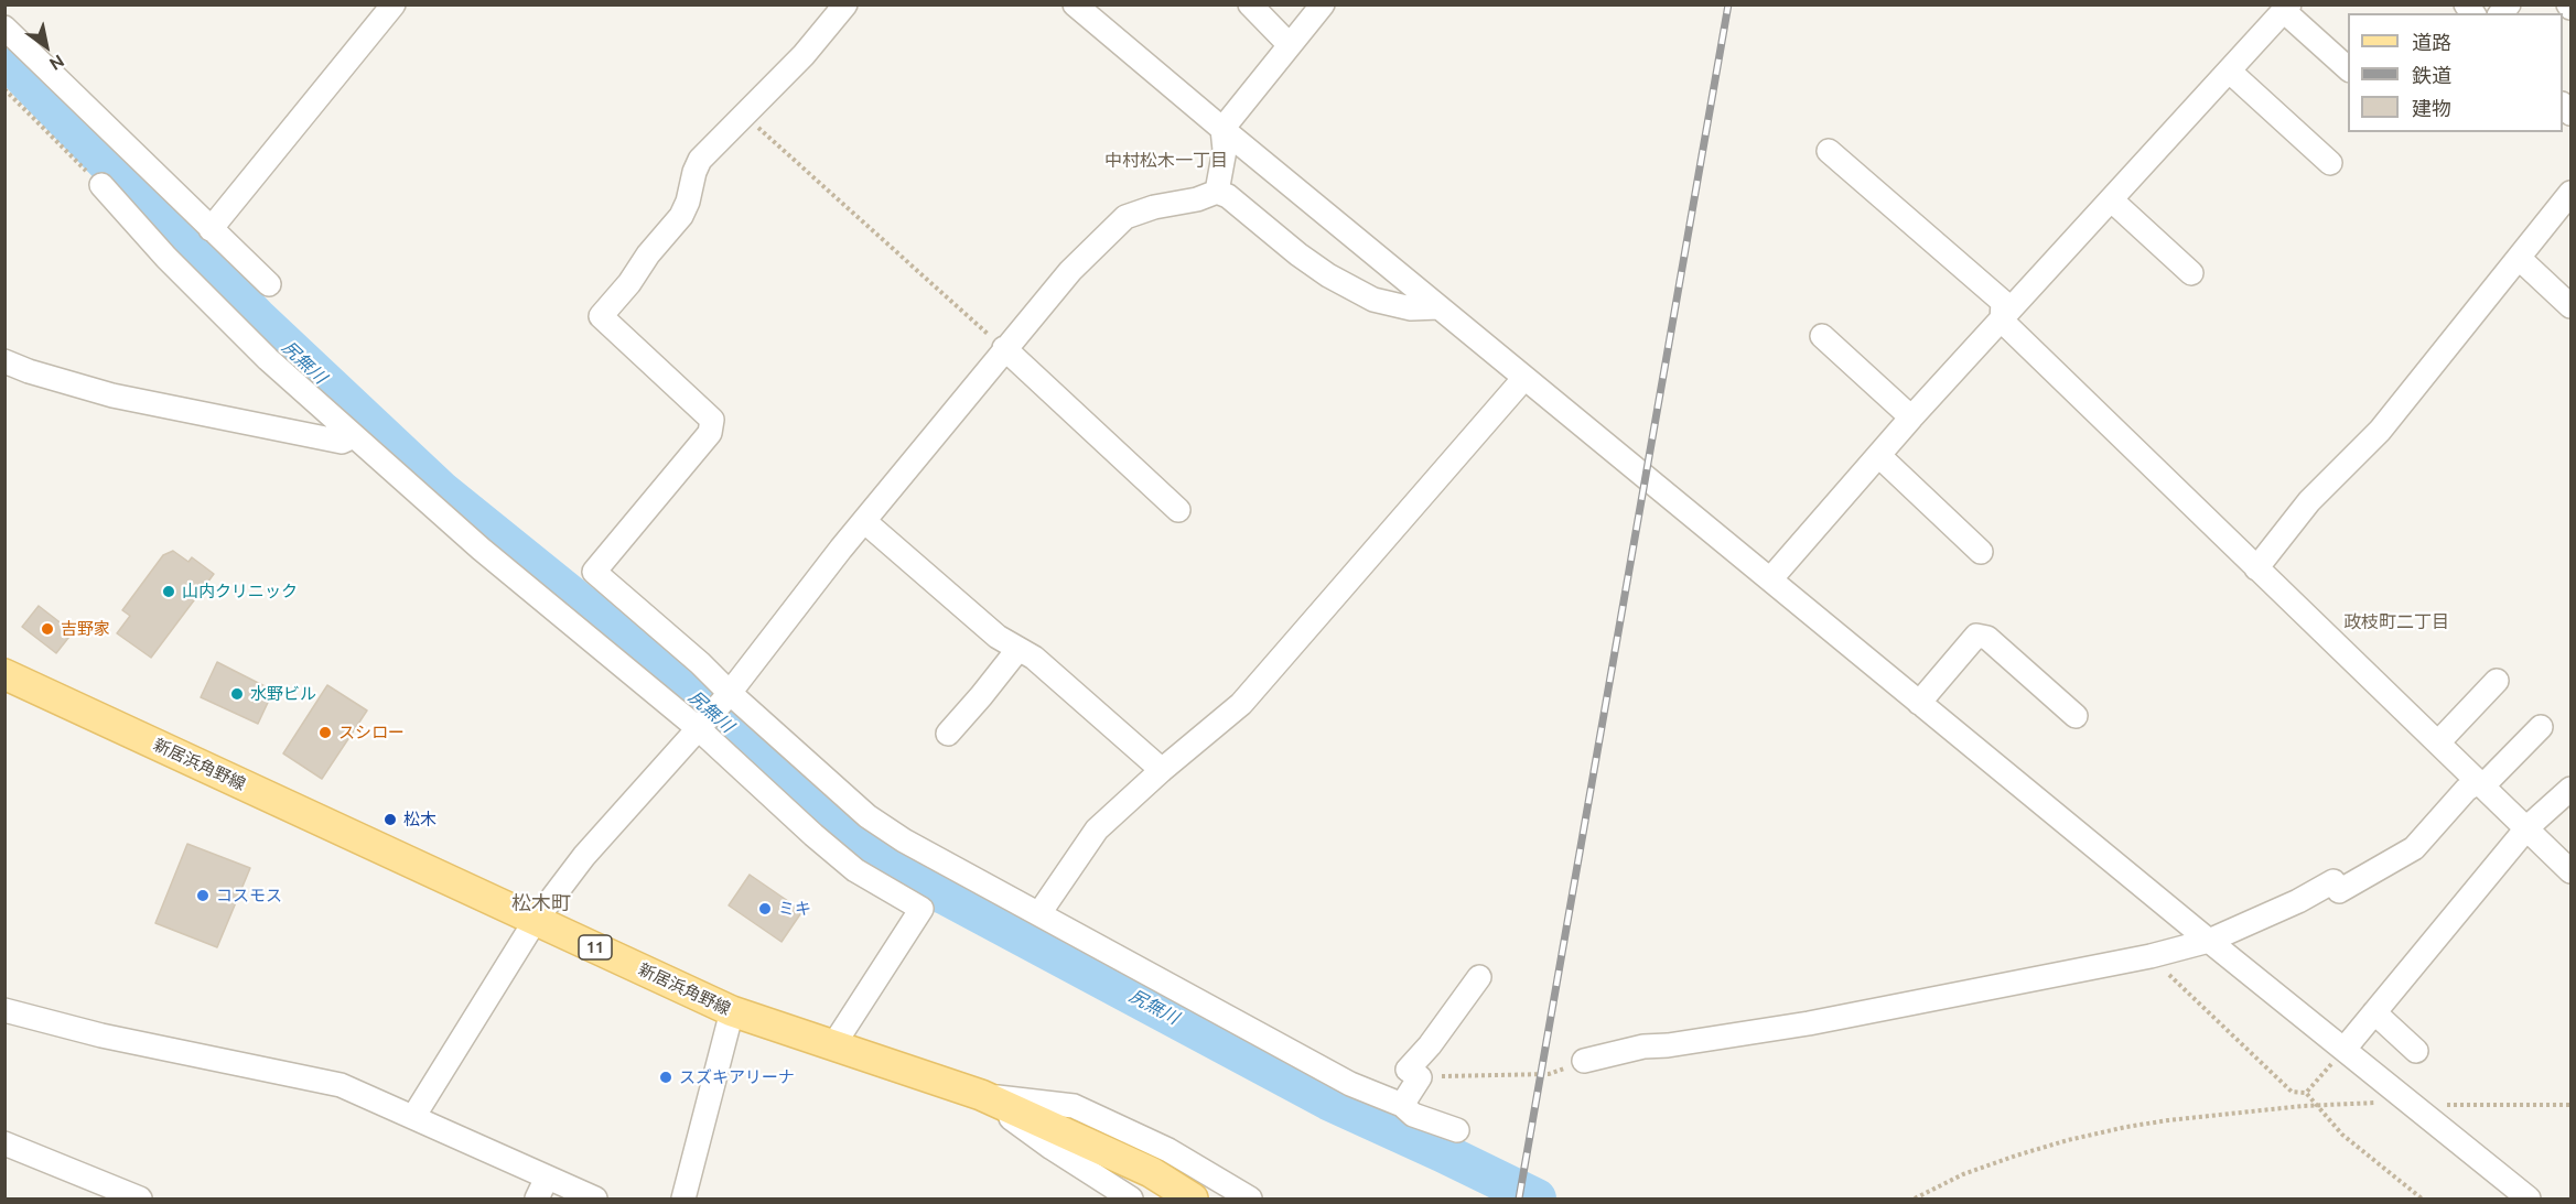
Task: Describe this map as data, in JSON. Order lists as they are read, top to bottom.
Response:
{
  "streets": {
    "main road": ["新居浜角野線", "11"]
  },
  "districts": ["中村松木一丁目", "政枝町二丁目", "松木町"],
  "water": ["尻無川"],
  "places": [
    "山内クリニック",
    "吉野家",
    "水野ビル",
    "スシロー",
    "松木",
    "コスモス",
    "ミキ",
    "スズキアリーナ"
  ],
  "legend": ["道路", "鉄道", "建物"],
  "north": "bottom right"
}
